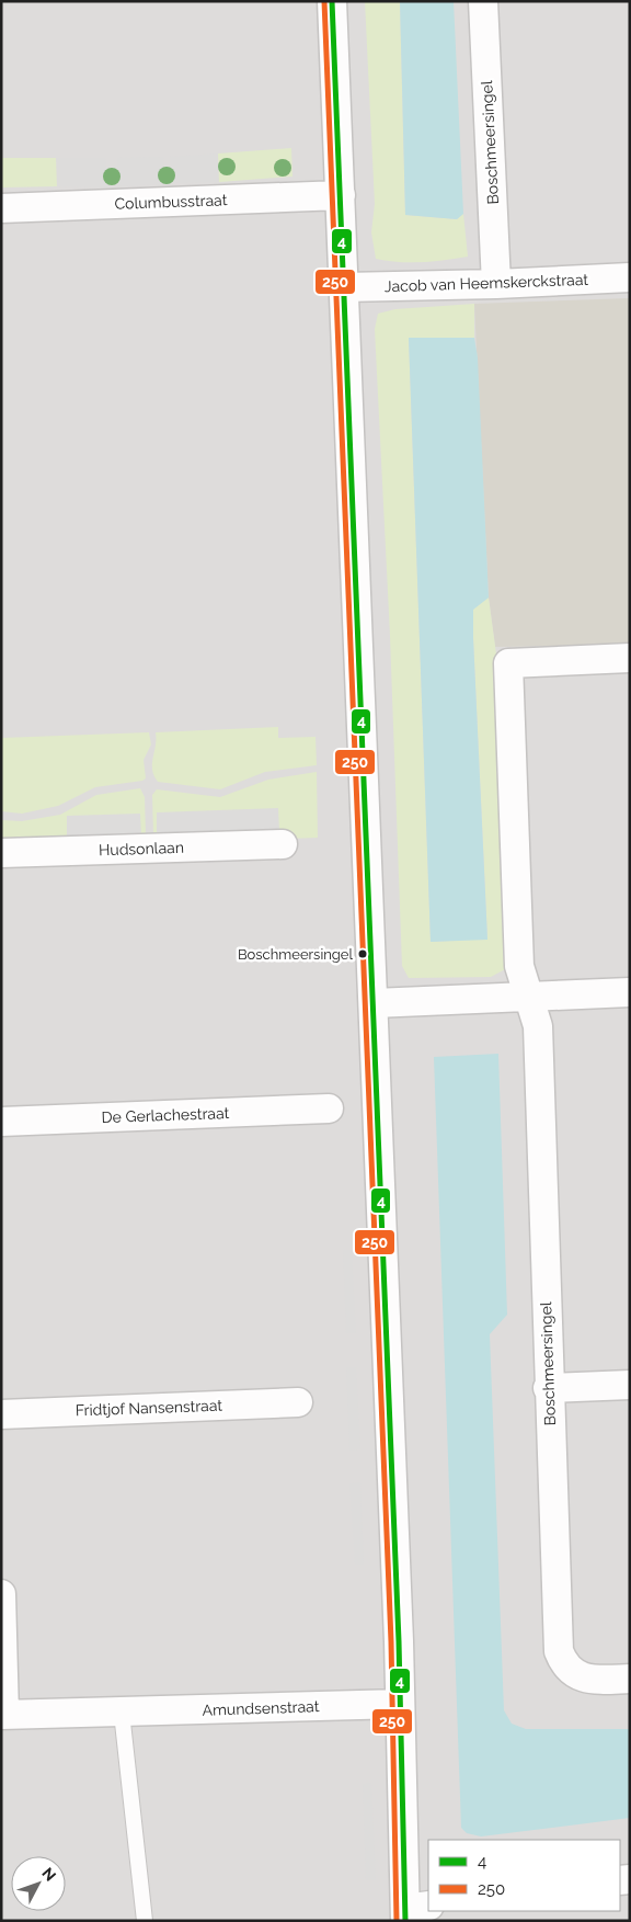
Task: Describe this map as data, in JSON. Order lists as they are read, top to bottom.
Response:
{
  "streets": {
    "street": [
      "Boschmeersingel",
      "Columbusstraat",
      "Jacob van Heemskerckstraat",
      "Hudsonlaan",
      "De Gerlachestraat",
      "Fridtjof Nansenstraat",
      "Amundsenstraat"
    ]
  },
  "crossings": [
    ["Boschmeersingel", "Jacob van Heemskerckstraat"]
  ],
  "places": ["Boschmeersingel"],
  "lines": ["transit line 4", "transit line 250"],
  "legend": ["4", "250"],
  "north": "top right"
}
